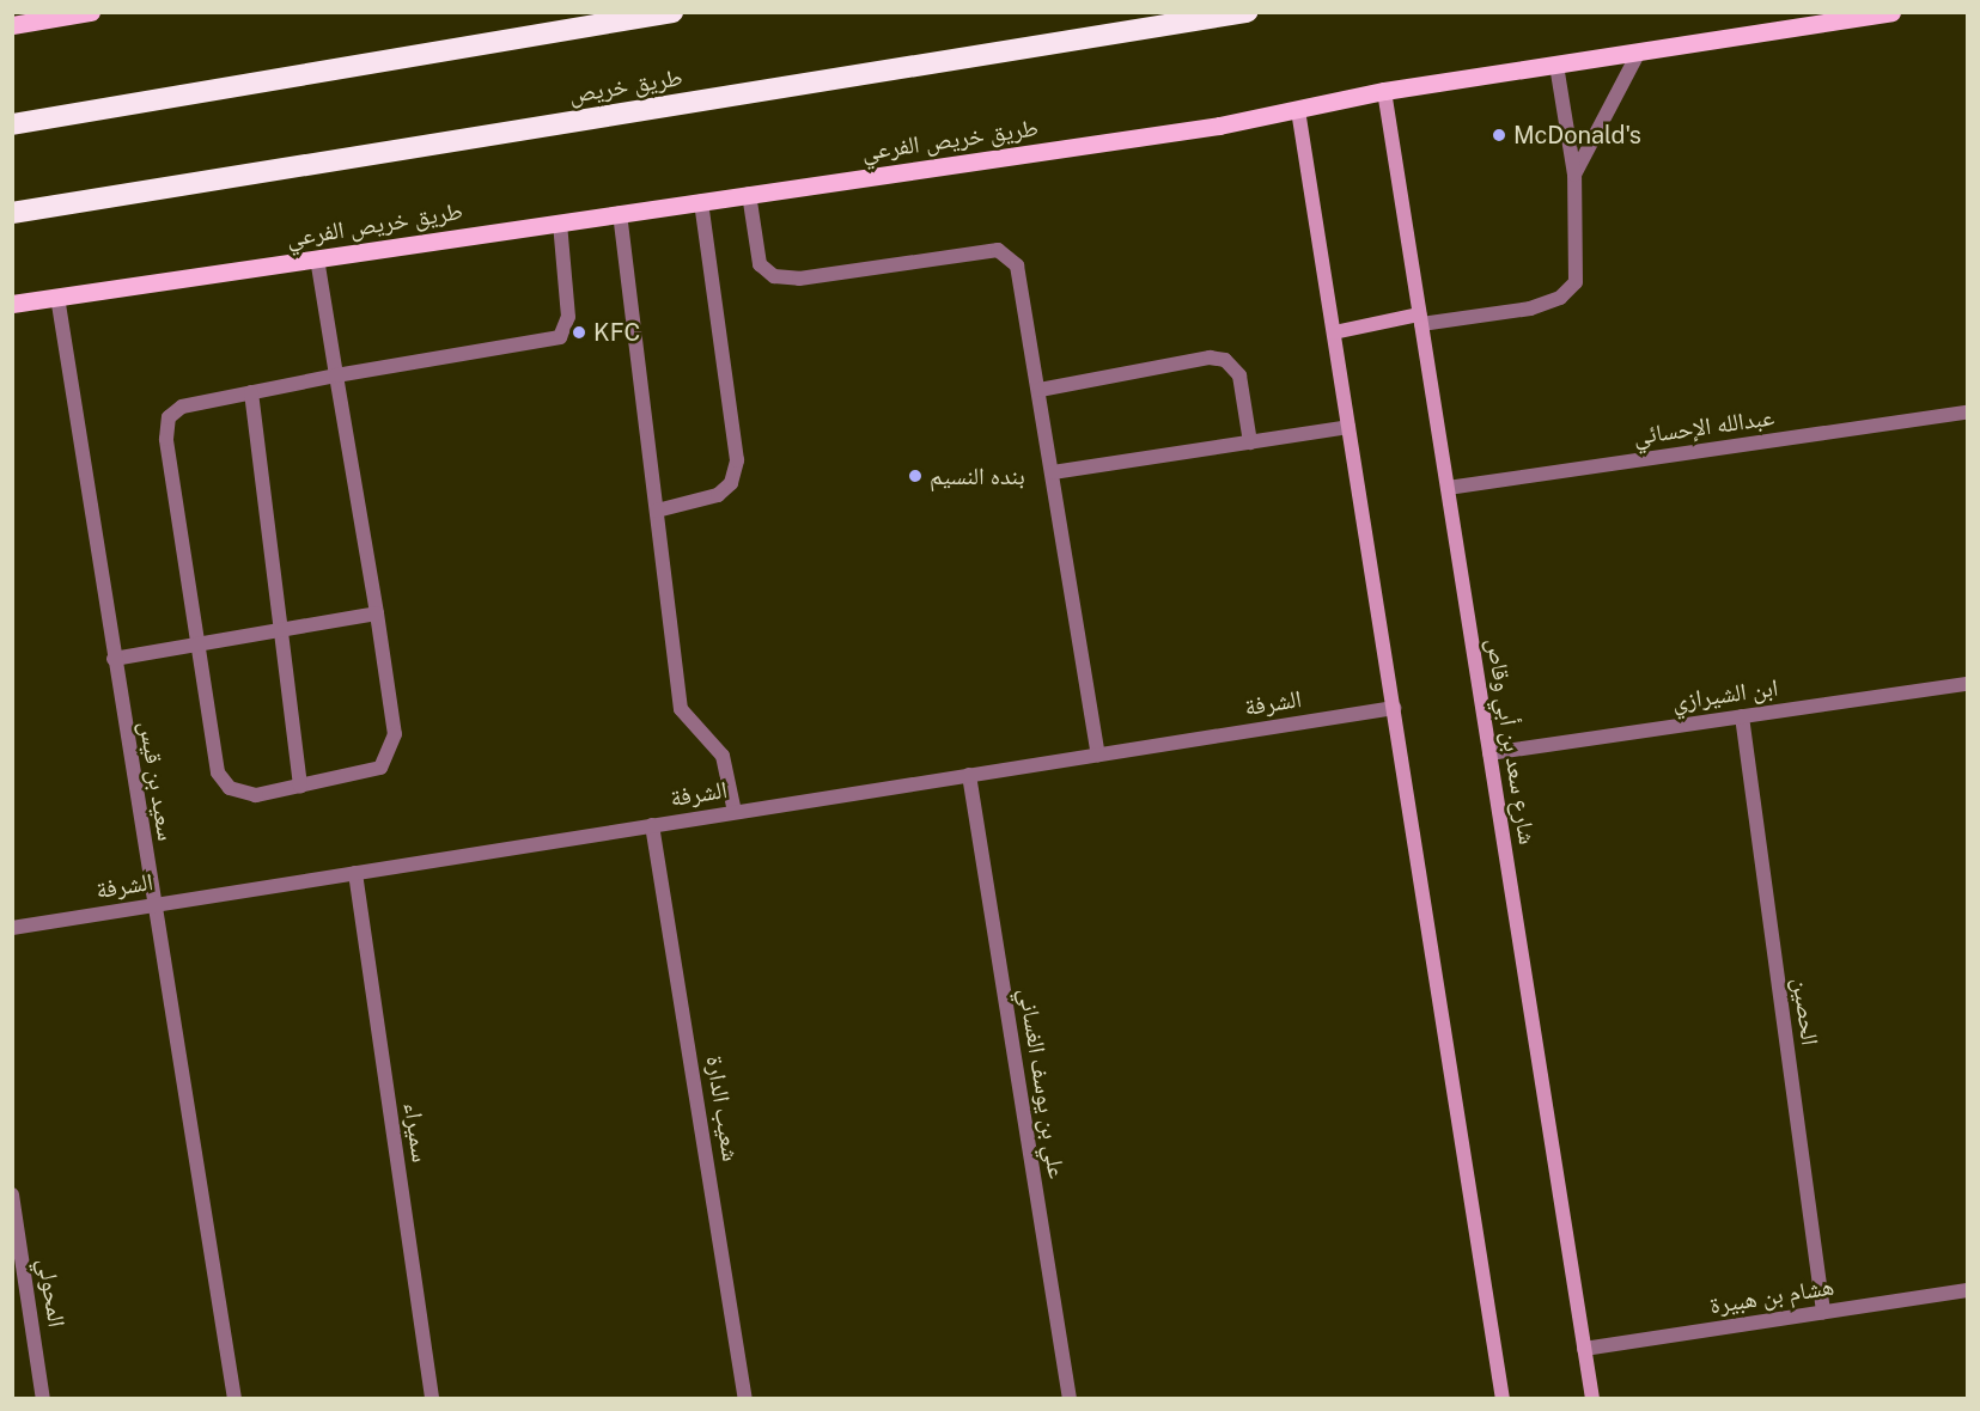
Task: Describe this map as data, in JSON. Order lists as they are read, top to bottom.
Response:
{
  "streets": {
    "highway": ["طريق خريص"],
    "main road": ["طريق خريص الفرعي", "شارع سعد بن أبي وقاص"],
    "street": [
      "عبدالله الإحسائي",
      "ابن الشيرازي",
      "الشرفة",
      "سعيد بن قيس",
      "الحصين",
      "علي بن يوسف الغساني",
      "شعيب الدارة",
      "سميراء",
      "المحولي",
      "هشام بن هبيرة"
    ]
  },
  "crossings": [
    ["طريق خريص الفرعي", "شارع سعد بن أبي وقاص"],
    ["طريق خريص الفرعي", "سعيد بن قيس"],
    ["عبدالله الإحسائي", "شارع سعد بن أبي وقاص"],
    ["ابن الشيرازي", "شارع سعد بن أبي وقاص"],
    ["ابن الشيرازي", "الحصين"],
    ["الشرفة", "سعيد بن قيس"],
    ["الشرفة", "علي بن يوسف الغساني"],
    ["الشرفة", "شعيب الدارة"],
    ["الشرفة", "سميراء"],
    ["شارع سعد بن أبي وقاص", "هشام بن هبيرة"],
    ["الحصين", "هشام بن هبيرة"]
  ],
  "places": ["McDonald's", "KFC", "بنده النسيم"]
}
